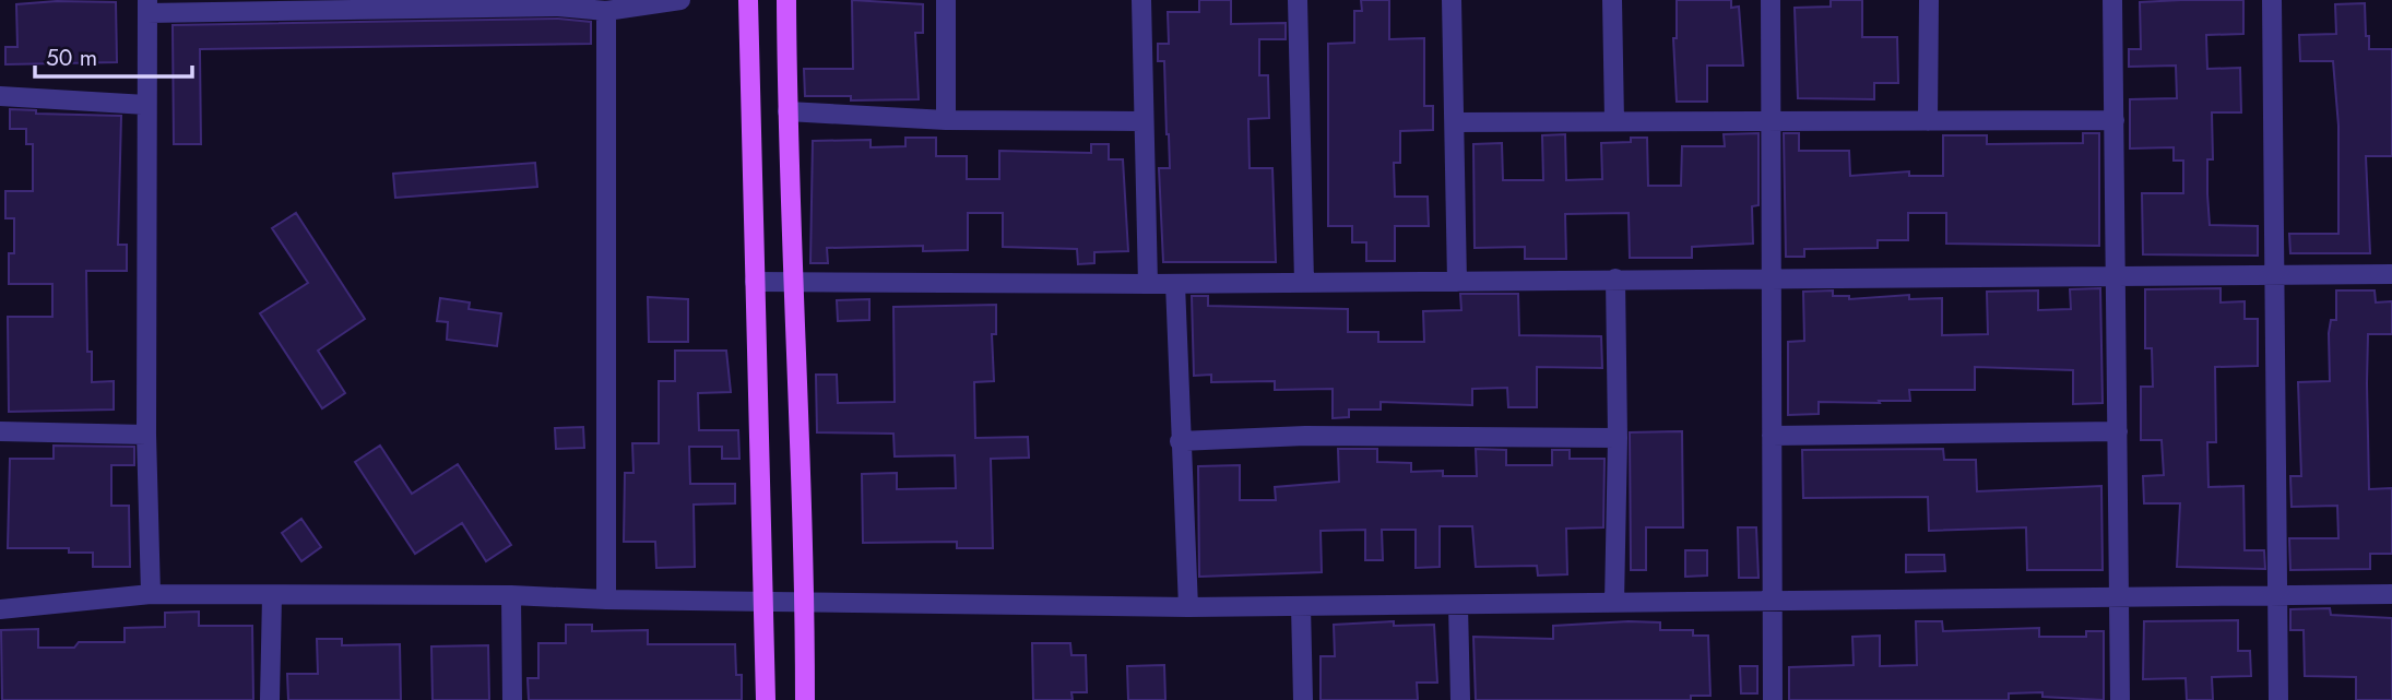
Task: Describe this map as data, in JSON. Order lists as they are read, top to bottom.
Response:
{
  "scale_bar": "50 m"
}
